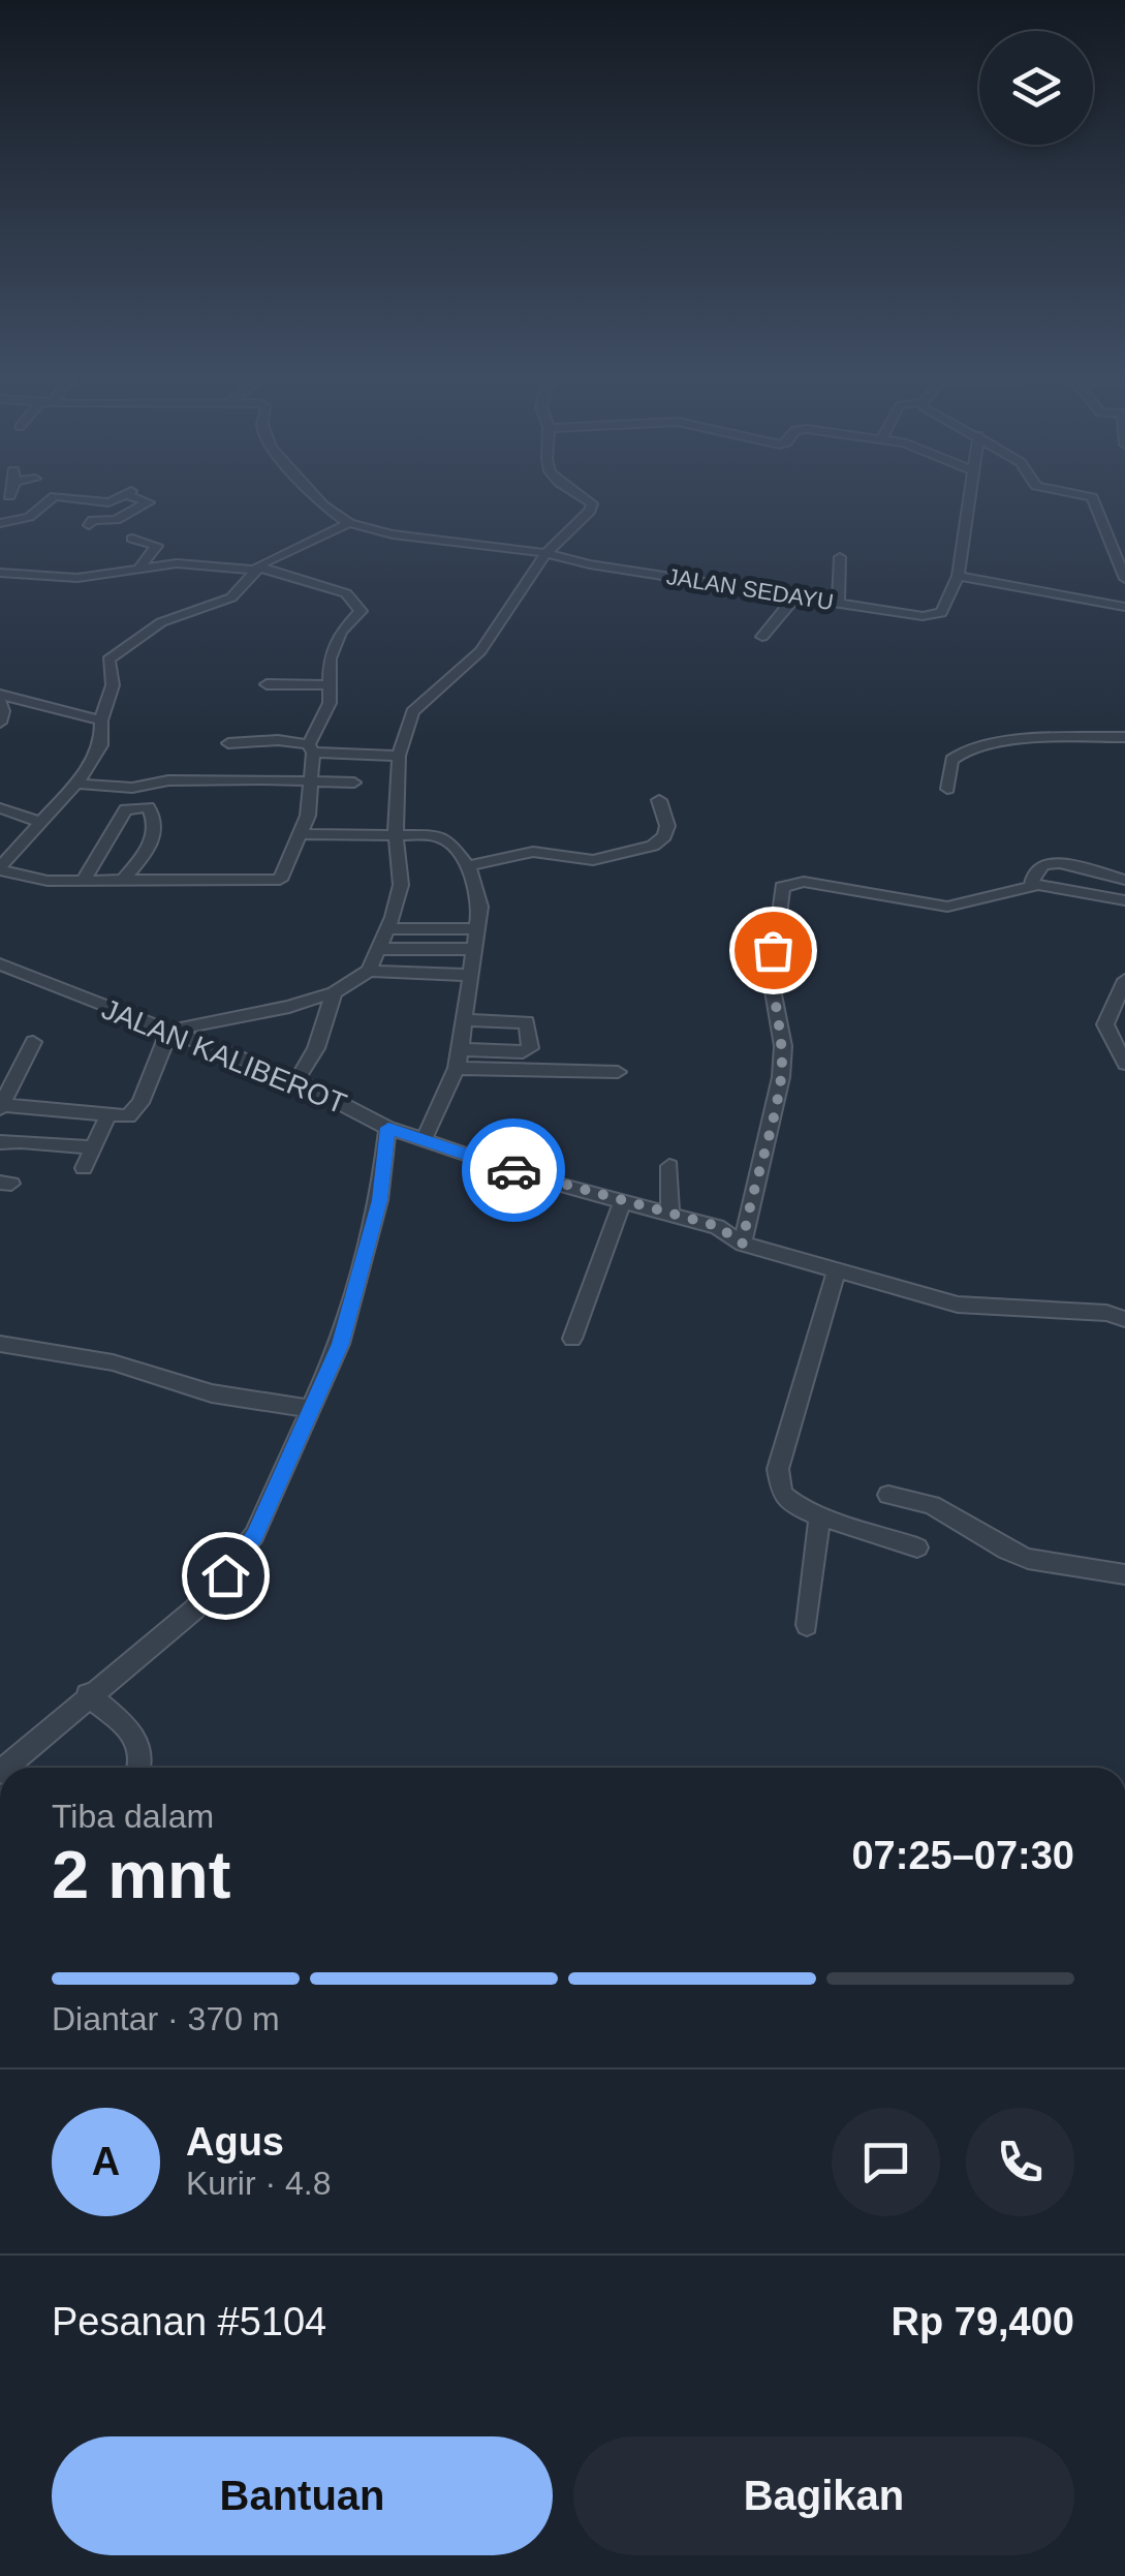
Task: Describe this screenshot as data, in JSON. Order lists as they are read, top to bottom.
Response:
{
  "streets": {
    "street": ["JALAN SEDAYU", "JALAN KALIBEROT"]
  },
  "page": {
    "heading": ["2 mnt", "Tiba dalam", "07:25–07:30"],
    "panel": [
      "Agus",
      "Kurir · 4.8",
      "Pesanan #5104",
      "Rp 79,400"
    ],
    "bar": "Diantar · 370 m",
    "round": "A",
    "buttons": ["Bantuan", "Bagikan"]
  }
}
